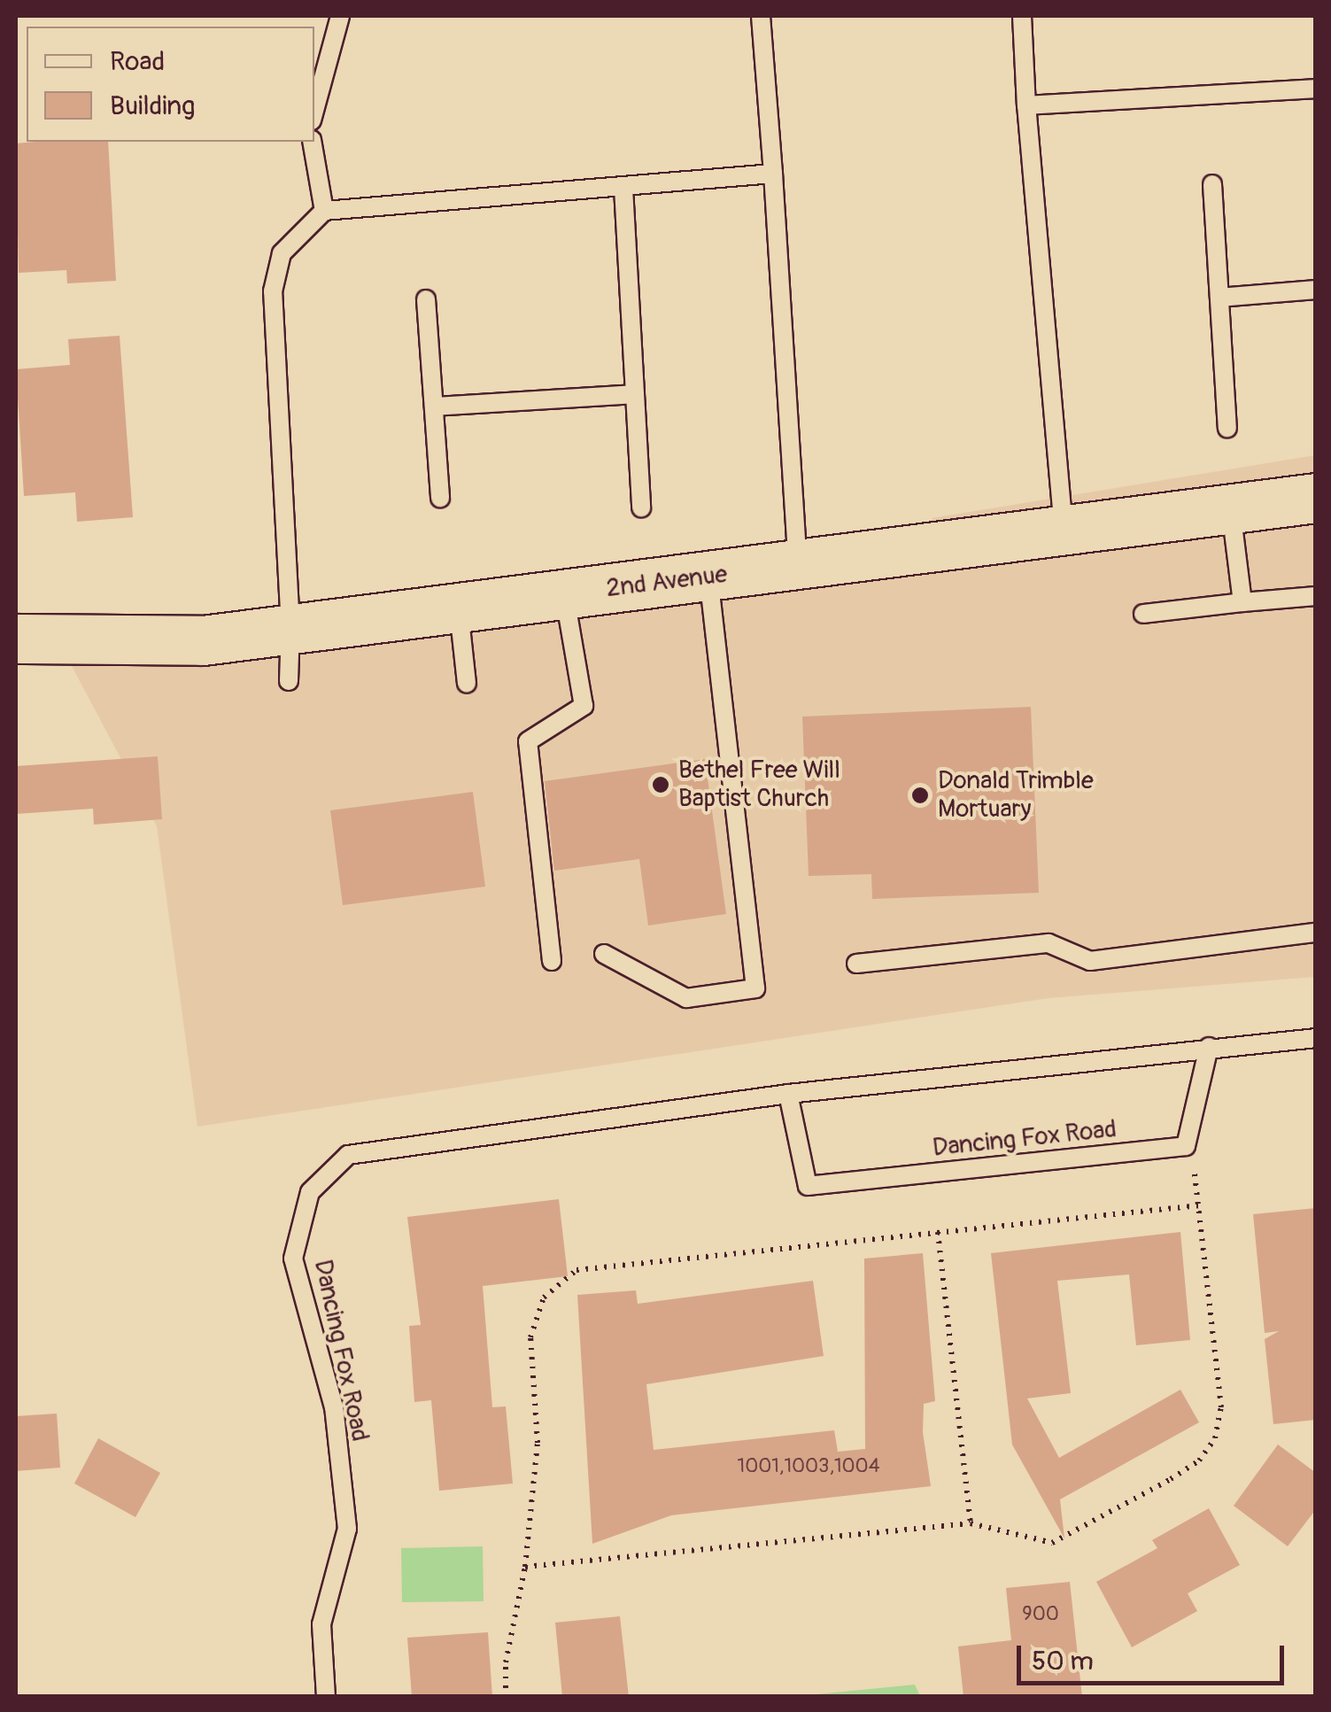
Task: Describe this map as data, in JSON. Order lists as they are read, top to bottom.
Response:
{
  "streets": {
    "street": ["2nd Avenue"],
    "lane": ["Dancing Fox Road"]
  },
  "places": ["Bethel Free Will Baptist Church", "Donald Trimble Mortuary"],
  "house_numbers": ["1001,1003,1004", "900"],
  "legend": ["Road", "Building"],
  "scale_bar": "50 m"
}
